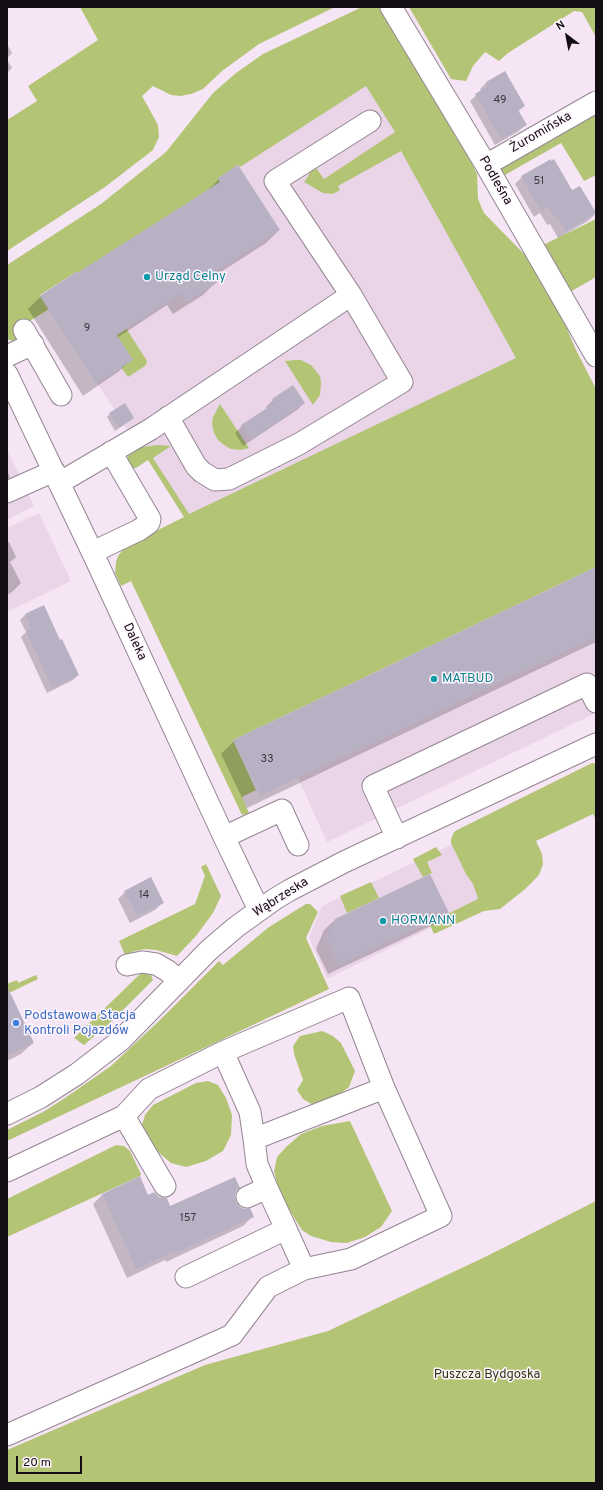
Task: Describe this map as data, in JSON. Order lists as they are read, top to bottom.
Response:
{
  "streets": {
    "street": [
      "Żuromińska",
      "Podleśna",
      "Daleka",
      "Wąbrzeska"
    ]
  },
  "crossings": [
    ["Żuromińska", "Podleśna"],
    ["Daleka", "Wąbrzeska"]
  ],
  "parks": ["Puszcza Bydgoska"],
  "places": [
    "Urząd Celny",
    "MATBUD",
    "HORMANN",
    "Podstawowa Stacja Kontroli Pojazdów"
  ],
  "house_numbers": [
    "49",
    "51",
    "9",
    "33",
    "14",
    "157"
  ],
  "scale_bar": "20 m",
  "north": "top left"
}
